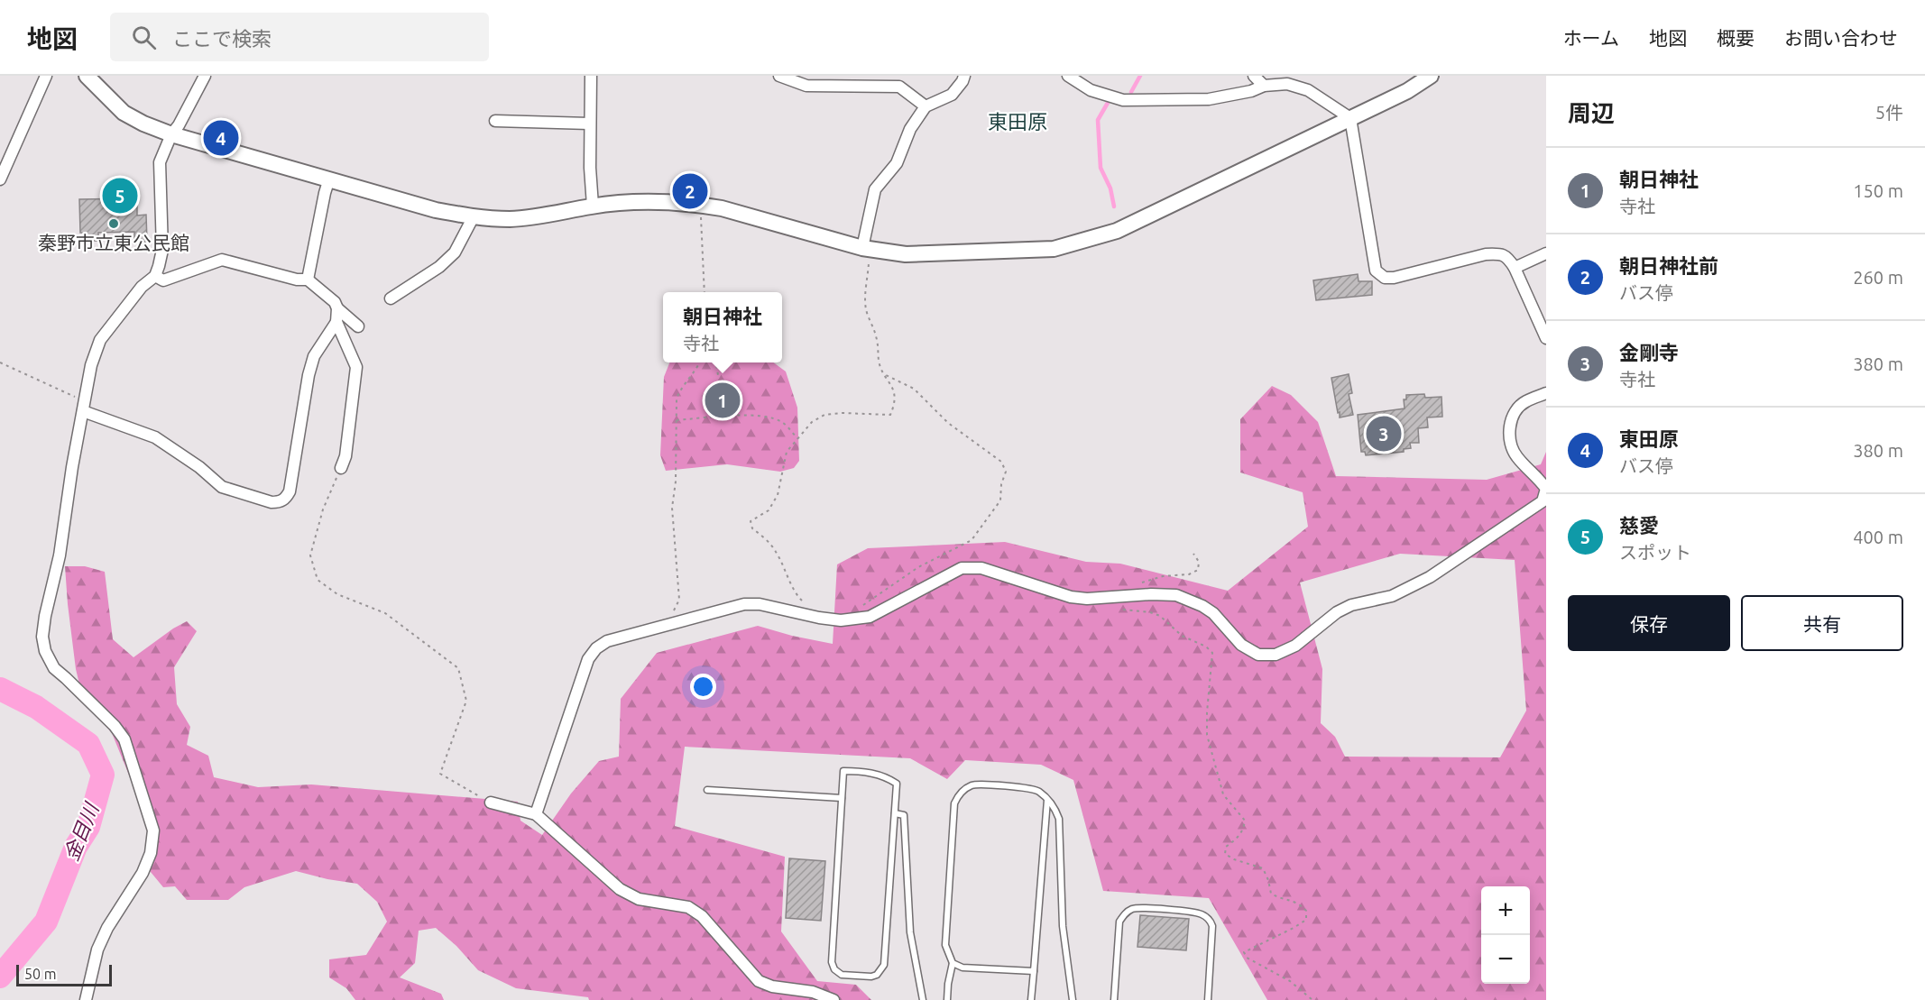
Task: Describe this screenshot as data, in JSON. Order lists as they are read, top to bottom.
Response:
{
  "districts": ["東田原"],
  "water": ["金目川"],
  "places": ["秦野市立東公民館"],
  "scale_bar": "50 m",
  "page": {
    "header": "地図",
    "search": "ここで検索",
    "nav": [
      "ホーム",
      "地図",
      "概要",
      "お問い合わせ"
    ],
    "heading": ["周辺", "5件"],
    "pins": [
      "4",
      "2",
      "5",
      "1",
      "3"
    ],
    "list": [
      {
        "mark": "1",
        "name": "朝日神社",
        "note": "寺社",
        "value": "150 m"
      },
      {
        "mark": "2",
        "name": "朝日神社前",
        "note": "バス停",
        "value": "260 m"
      },
      {
        "mark": "3",
        "name": "金剛寺",
        "note": "寺社",
        "value": "380 m"
      },
      {
        "mark": "4",
        "name": "東田原",
        "note": "バス停",
        "value": "380 m"
      },
      {
        "mark": "5",
        "name": "慈愛",
        "note": "スポット",
        "value": "400 m"
      }
    ],
    "popup": ["朝日神社", "寺社"],
    "buttons": ["保存", "共有"],
    "map_buttons": ["+", "−"],
    "scale": "50 m"
  }
}
